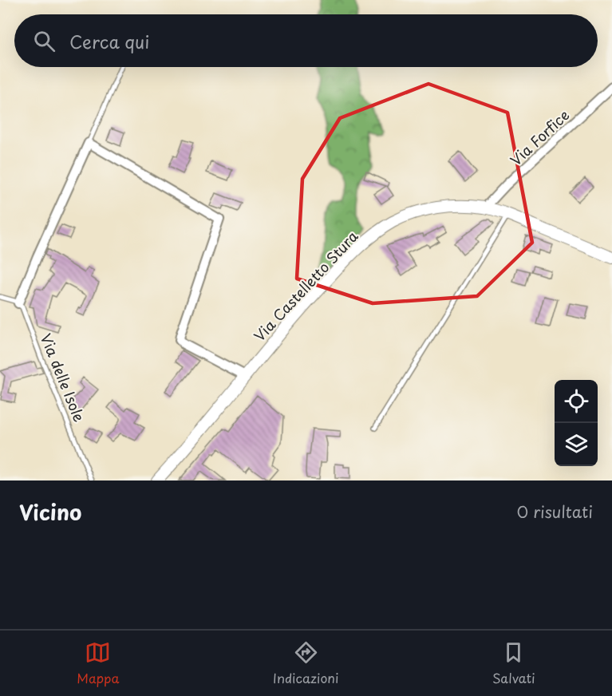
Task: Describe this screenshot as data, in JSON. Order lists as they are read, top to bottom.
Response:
{
  "streets": {
    "street": ["Via Forfice", "Via Castelletto Stura"],
    "lane": ["Via delle Isole"]
  },
  "crossings": [
    ["Via Forfice", "Via Castelletto Stura"]
  ],
  "page": {
    "search": "Cerca qui",
    "heading": ["Vicino", "0 risultati"],
    "nav": ["Mappa", "Indicazioni", "Salvati"]
  }
}
